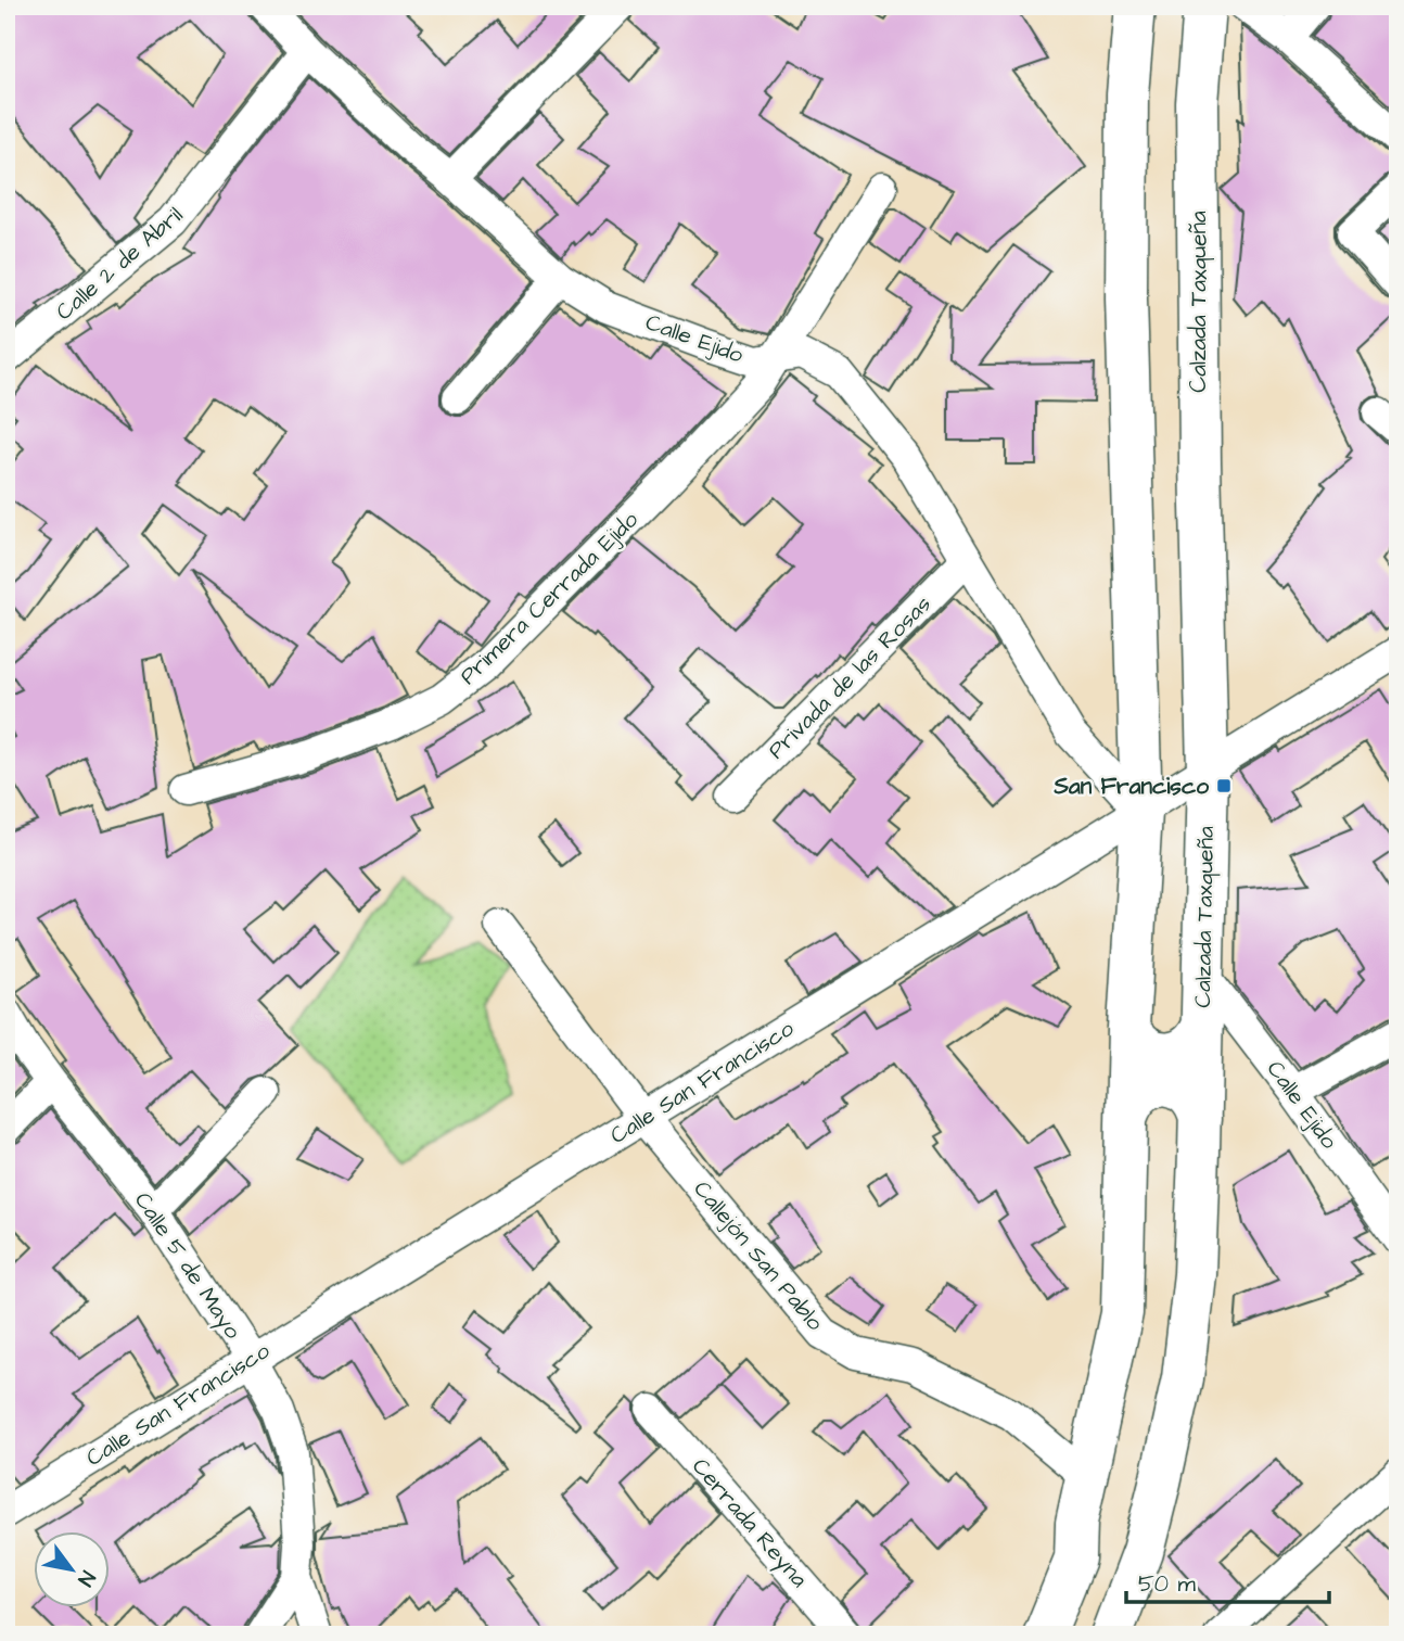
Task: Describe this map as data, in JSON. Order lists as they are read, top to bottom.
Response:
{
  "streets": {
    "main road": ["Calzada Taxqueña"],
    "street": [
      "Calle 2 de Abril",
      "Calle Ejido",
      "Primera Cerrada Ejido",
      "Privada de las Rosas",
      "Calle San Francisco",
      "Callejón San Pablo",
      "Calle 5 de Mayo",
      "Cerrada Reyna"
    ]
  },
  "crossings": [
    ["Calle 2 de Abril", "Calle Ejido"],
    ["Calzada Taxqueña", "Calle Ejido"],
    ["Calzada Taxqueña", "Calle San Francisco"],
    ["Calle Ejido", "Primera Cerrada Ejido"],
    ["Calle Ejido", "Privada de las Rosas"],
    ["Calle Ejido", "Calle San Francisco"],
    ["Calle San Francisco", "Callejón San Pablo"],
    ["Calle San Francisco", "Calle 5 de Mayo"]
  ],
  "places": {
    "transit": ["San Francisco"]
  },
  "scale_bar": "50 m",
  "north": "bottom right"
}
